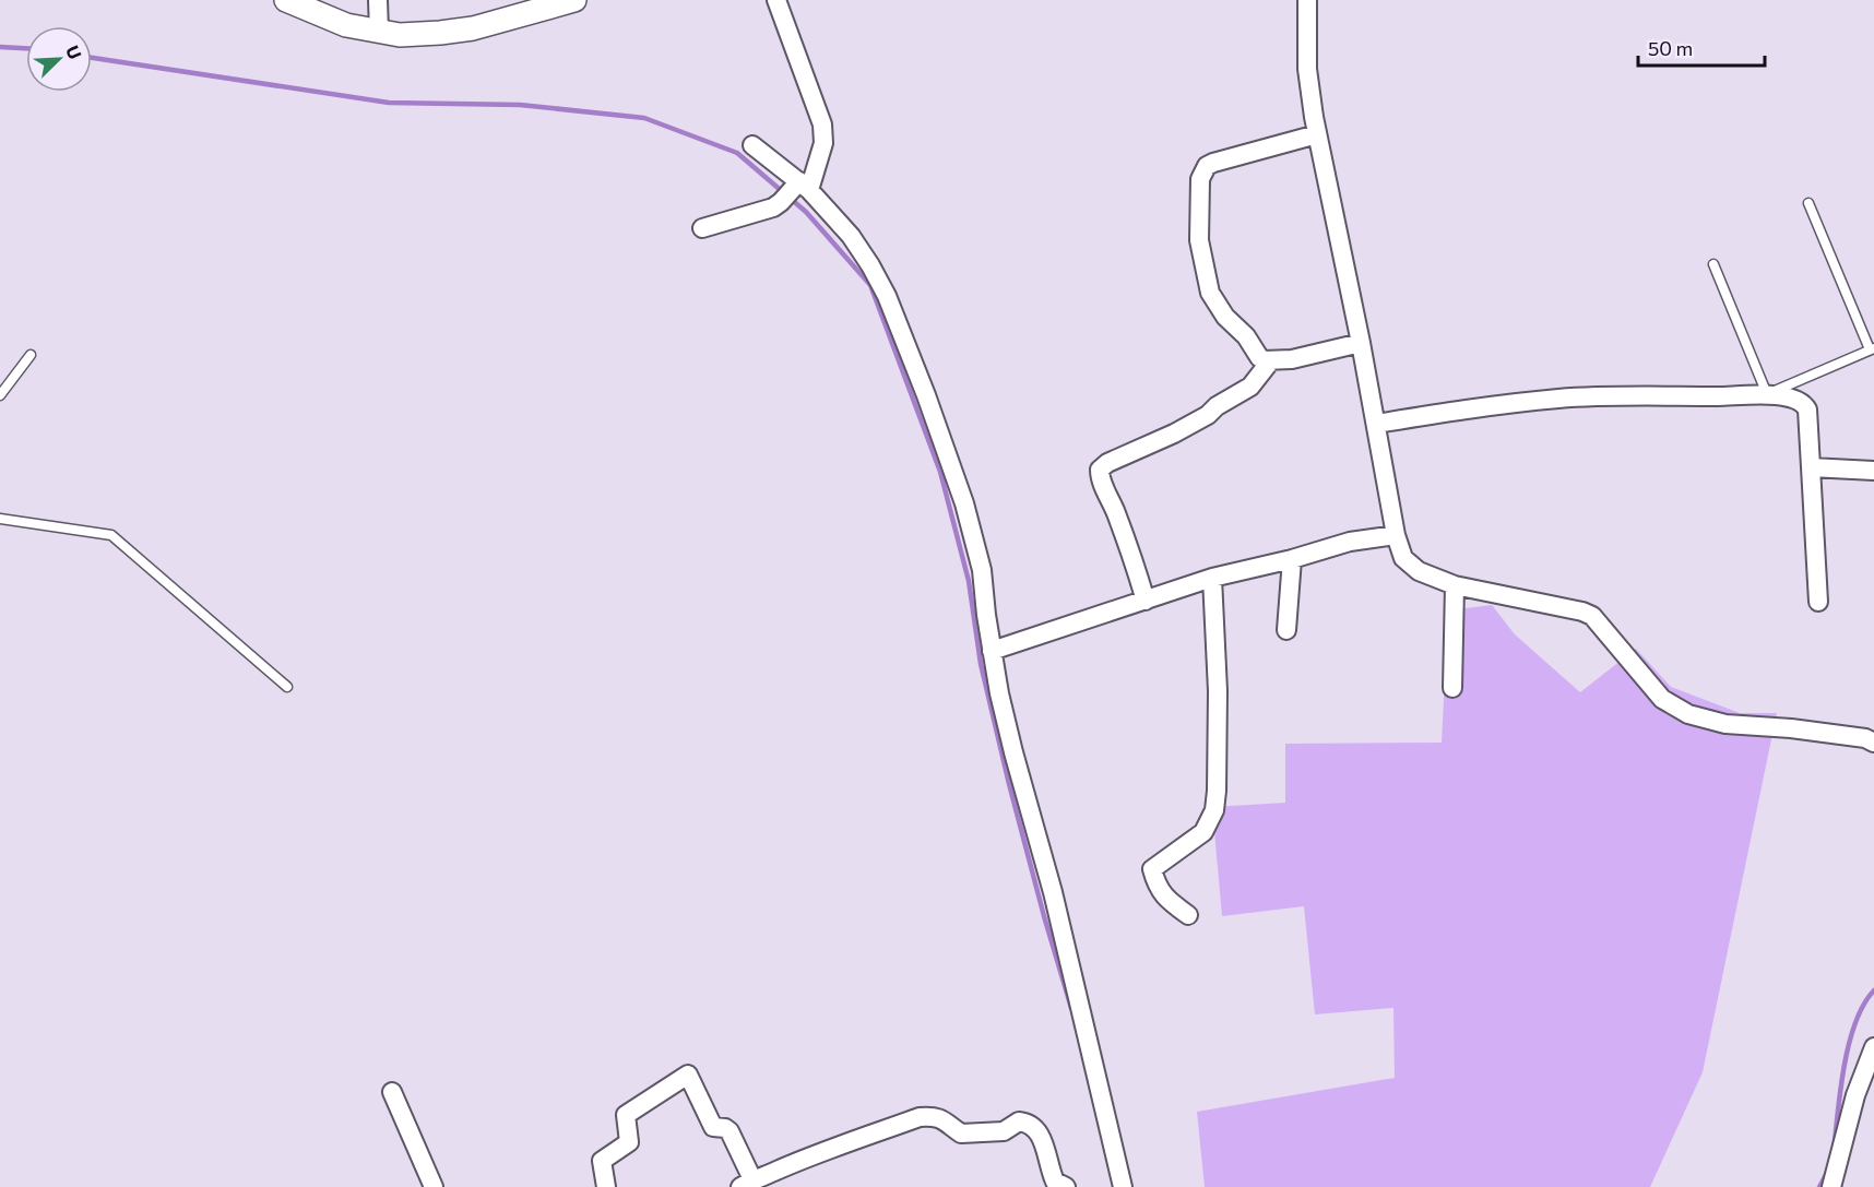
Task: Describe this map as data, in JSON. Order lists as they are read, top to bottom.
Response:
{
  "scale_bar": "50 m",
  "north": "top right"
}
